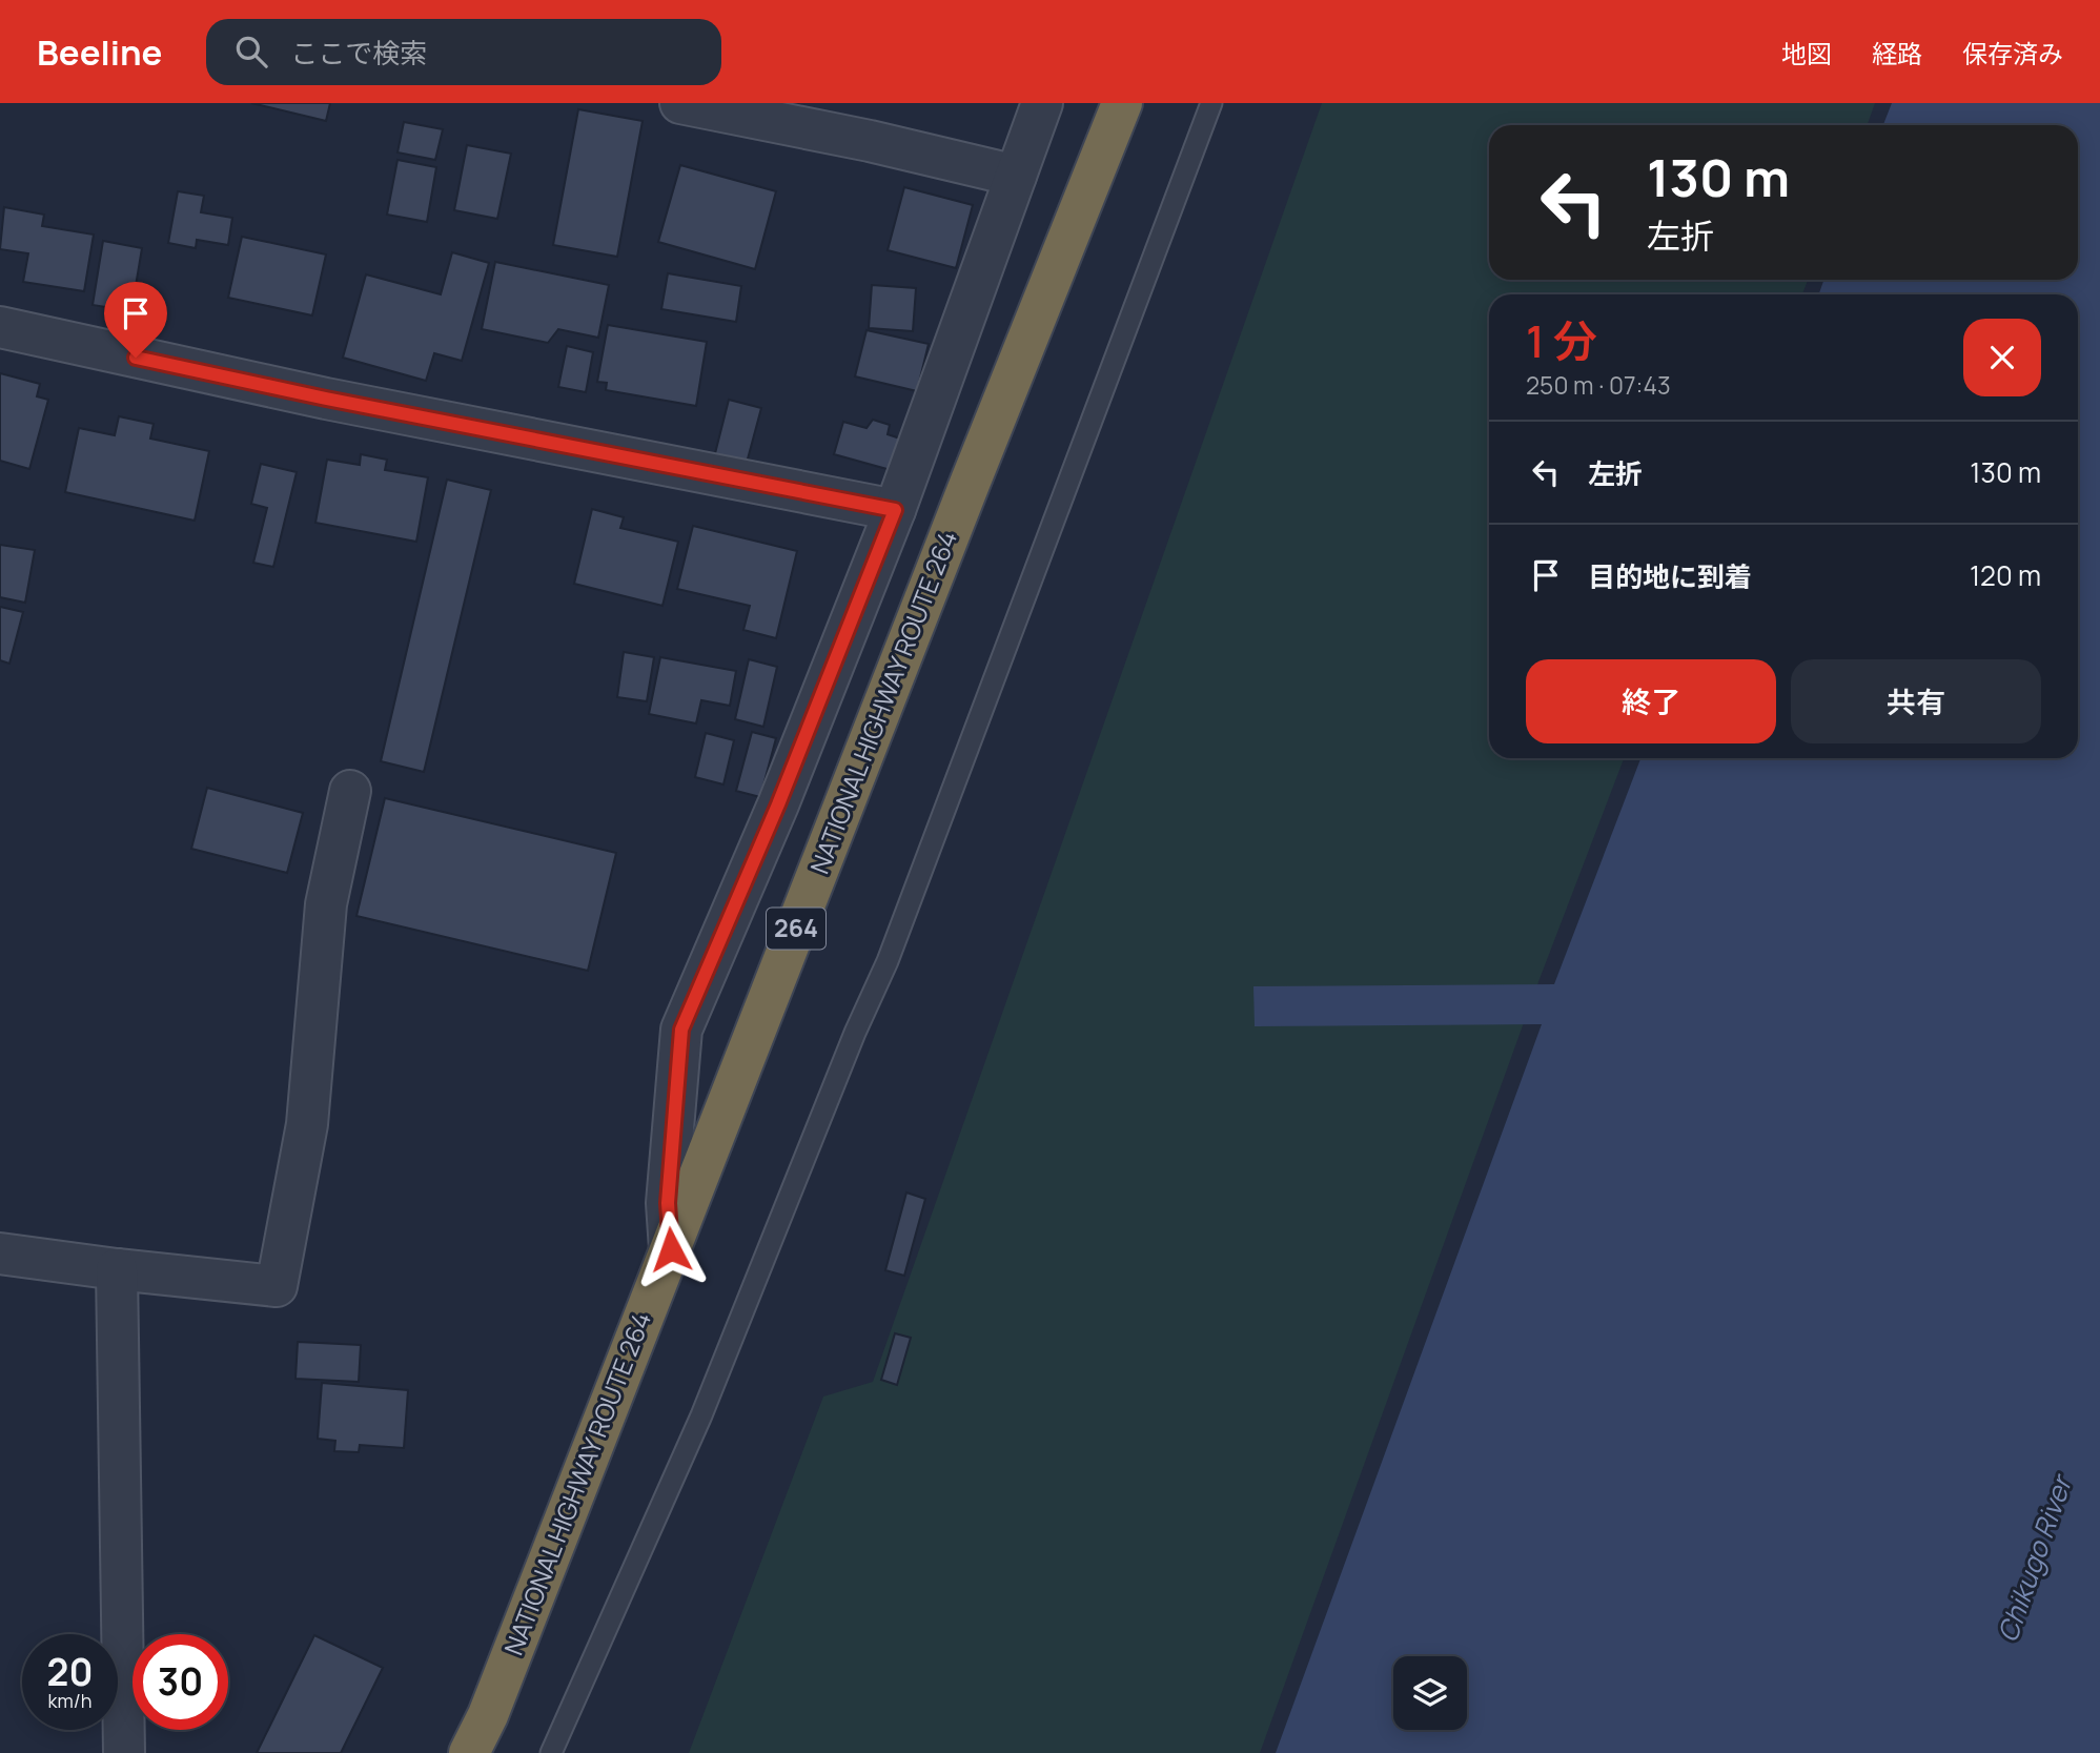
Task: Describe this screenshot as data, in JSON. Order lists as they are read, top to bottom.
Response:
{
  "streets": {
    "highway": ["NATIONAL HIGHWAY ROUTE 264", "264"]
  },
  "water": ["Chikugo River"],
  "page": {
    "header": "Beeline",
    "search": "ここで検索",
    "nav": ["地図", "経路", "保存済み"],
    "turn": ["130 m", "左折"],
    "heading": ["1 分", "250 m · 07:43"],
    "list": [
      {
        "name": "左折",
        "value": "130 m"
      },
      {
        "name": "目的地に到着",
        "value": "120 m"
      }
    ],
    "buttons": ["終了", "共有"],
    "speed": "20 km/h",
    "limit": "30"
  }
}
